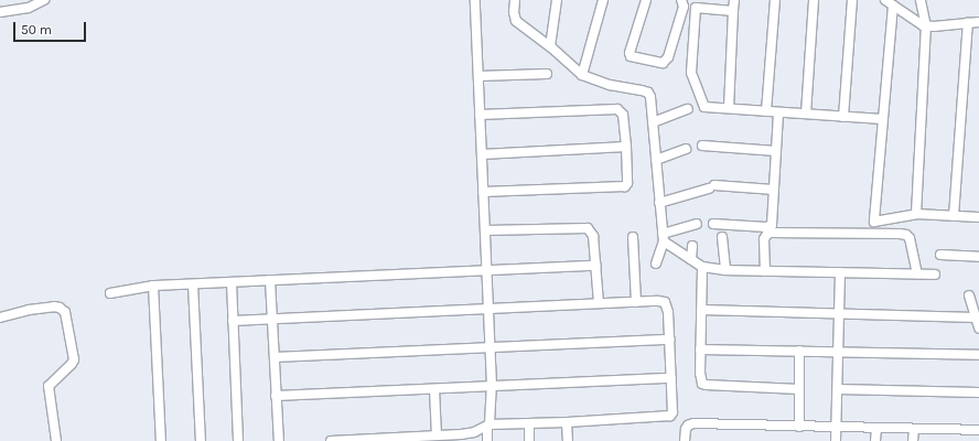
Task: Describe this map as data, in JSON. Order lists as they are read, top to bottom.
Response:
{
  "scale_bar": "50 m"
}
